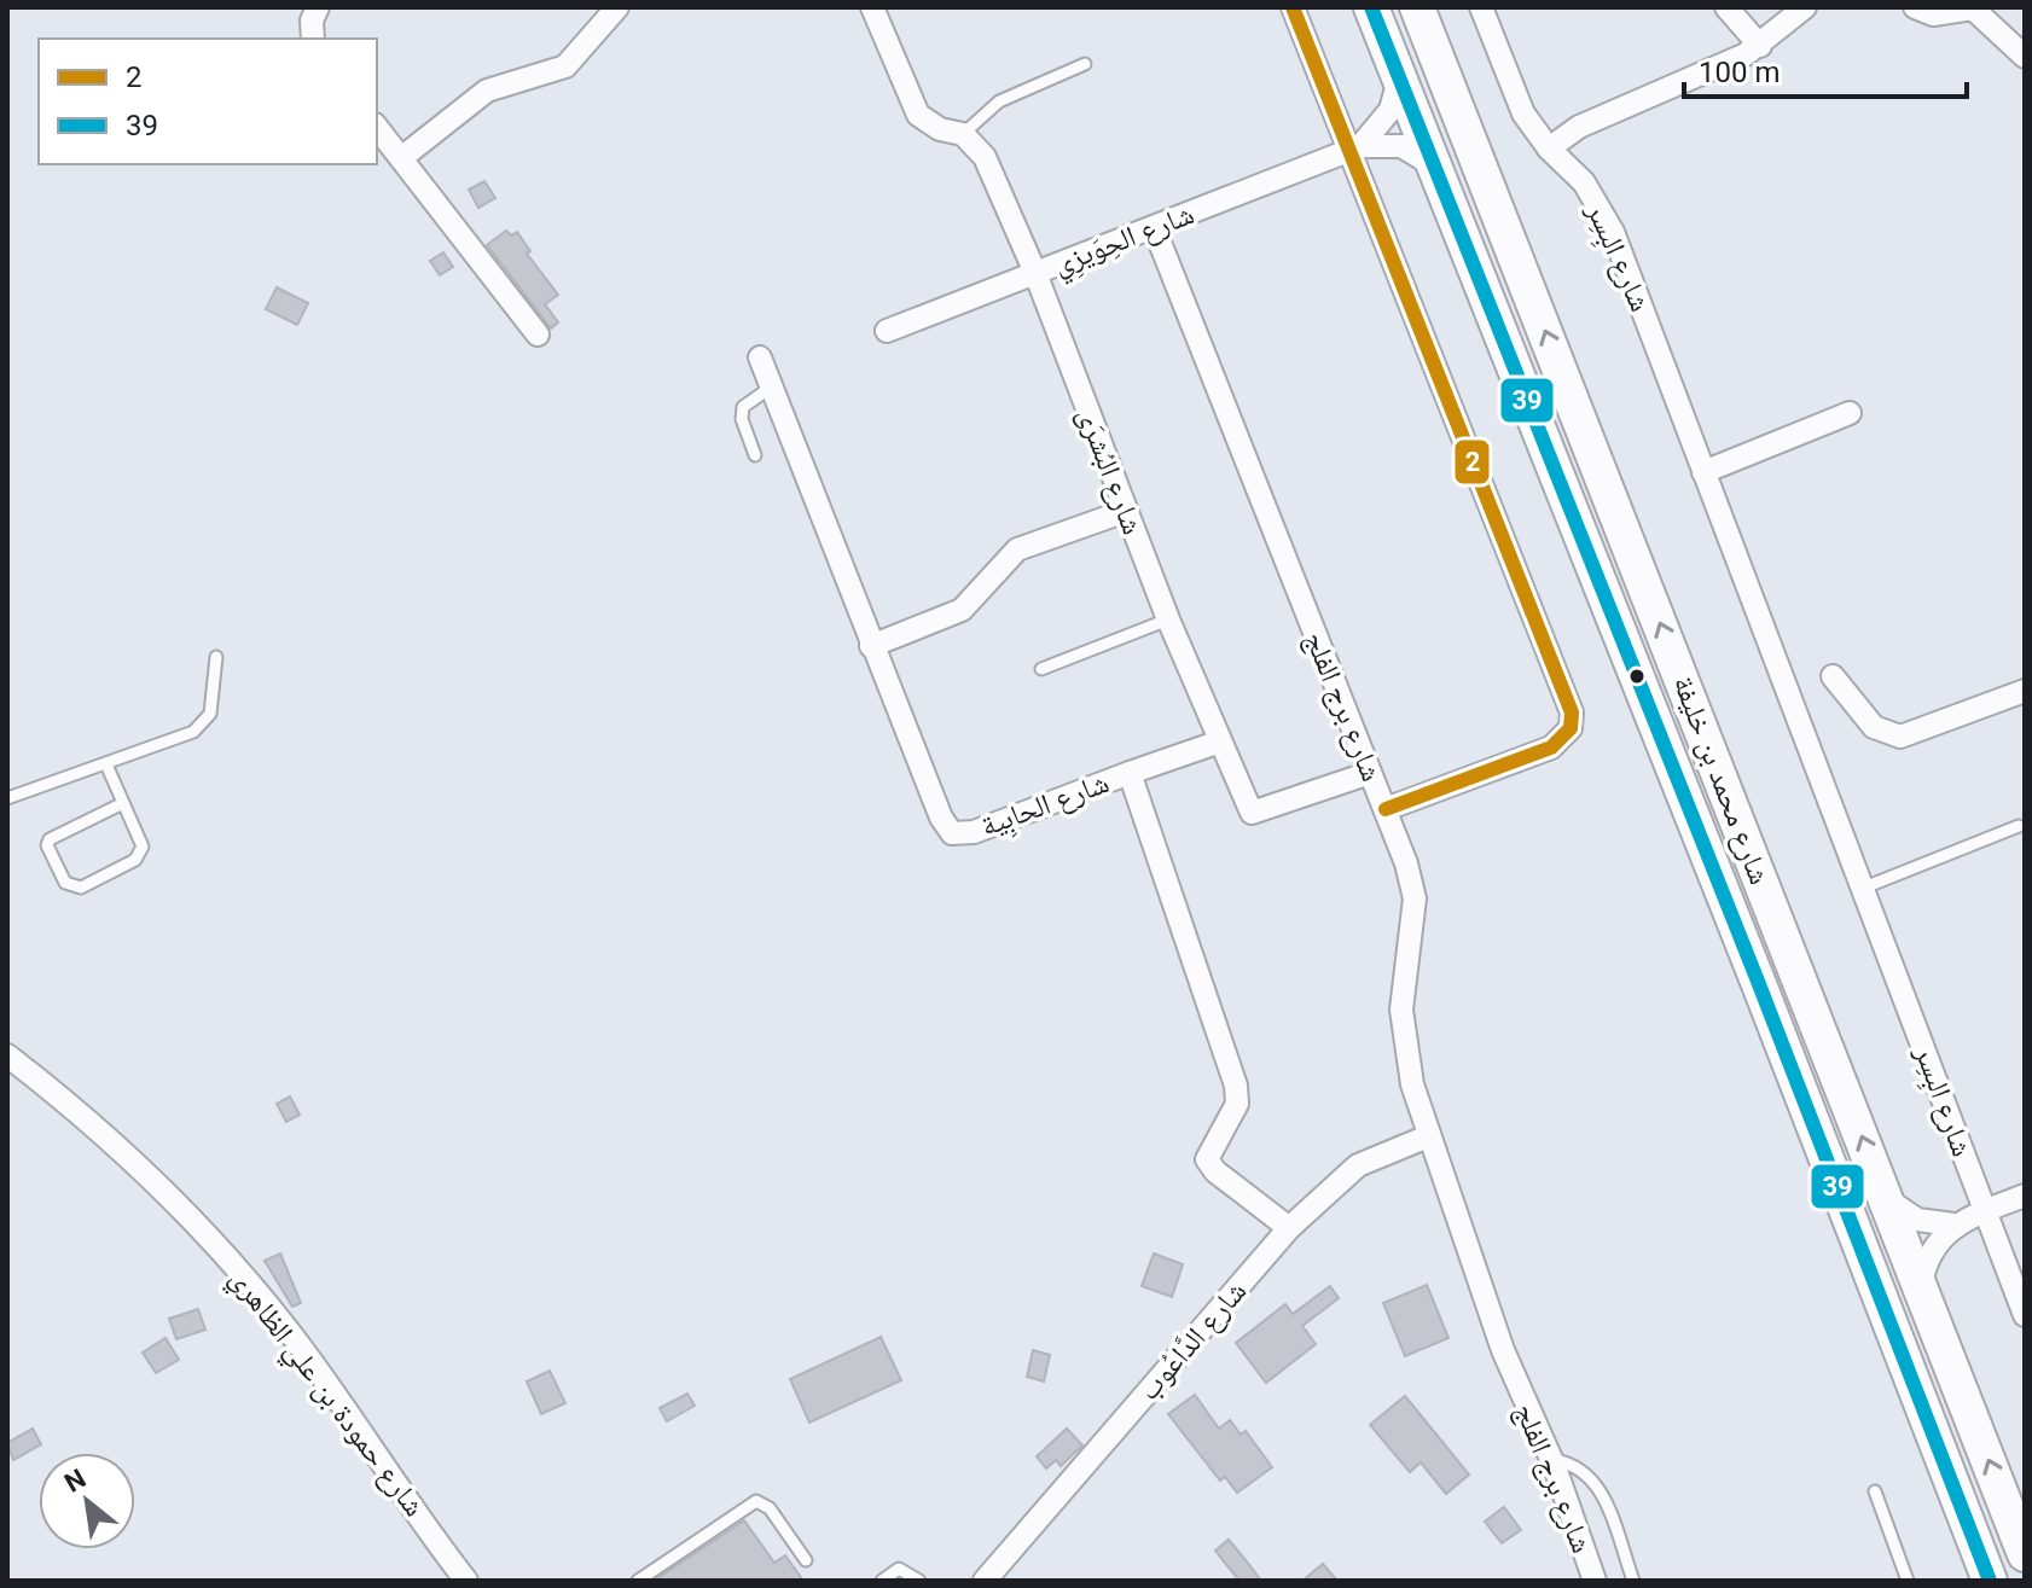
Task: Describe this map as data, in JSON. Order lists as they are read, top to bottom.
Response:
{
  "streets": {
    "highway": ["شارع محمد بن خليفة"],
    "street": [
      "شارع الحِوَيزِي",
      "شارع البِسِر",
      "شارع البُشرَى",
      "شارع برج الفلج",
      "شارع الحابِية",
      "شارع الدَّاعُوب",
      "شارع حمودة بن علي الظاهري"
    ]
  },
  "crossings": [
    ["شارع الحِوَيزِي", "شارع البُشرَى"],
    ["شارع الحِوَيزِي", "شارع برج الفلج"],
    ["شارع الحِوَيزِي", "شارع محمد بن خليفة"],
    ["شارع البُشرَى", "شارع برج الفلج"],
    ["شارع برج الفلج", "شارع الدَّاعُوب"],
    ["شارع الحابِية", "شارع الدَّاعُوب"]
  ],
  "lines": ["transit line 2", "transit line 39"],
  "legend": ["2", "39"],
  "scale_bar": "100 m",
  "north": "top left"
}
